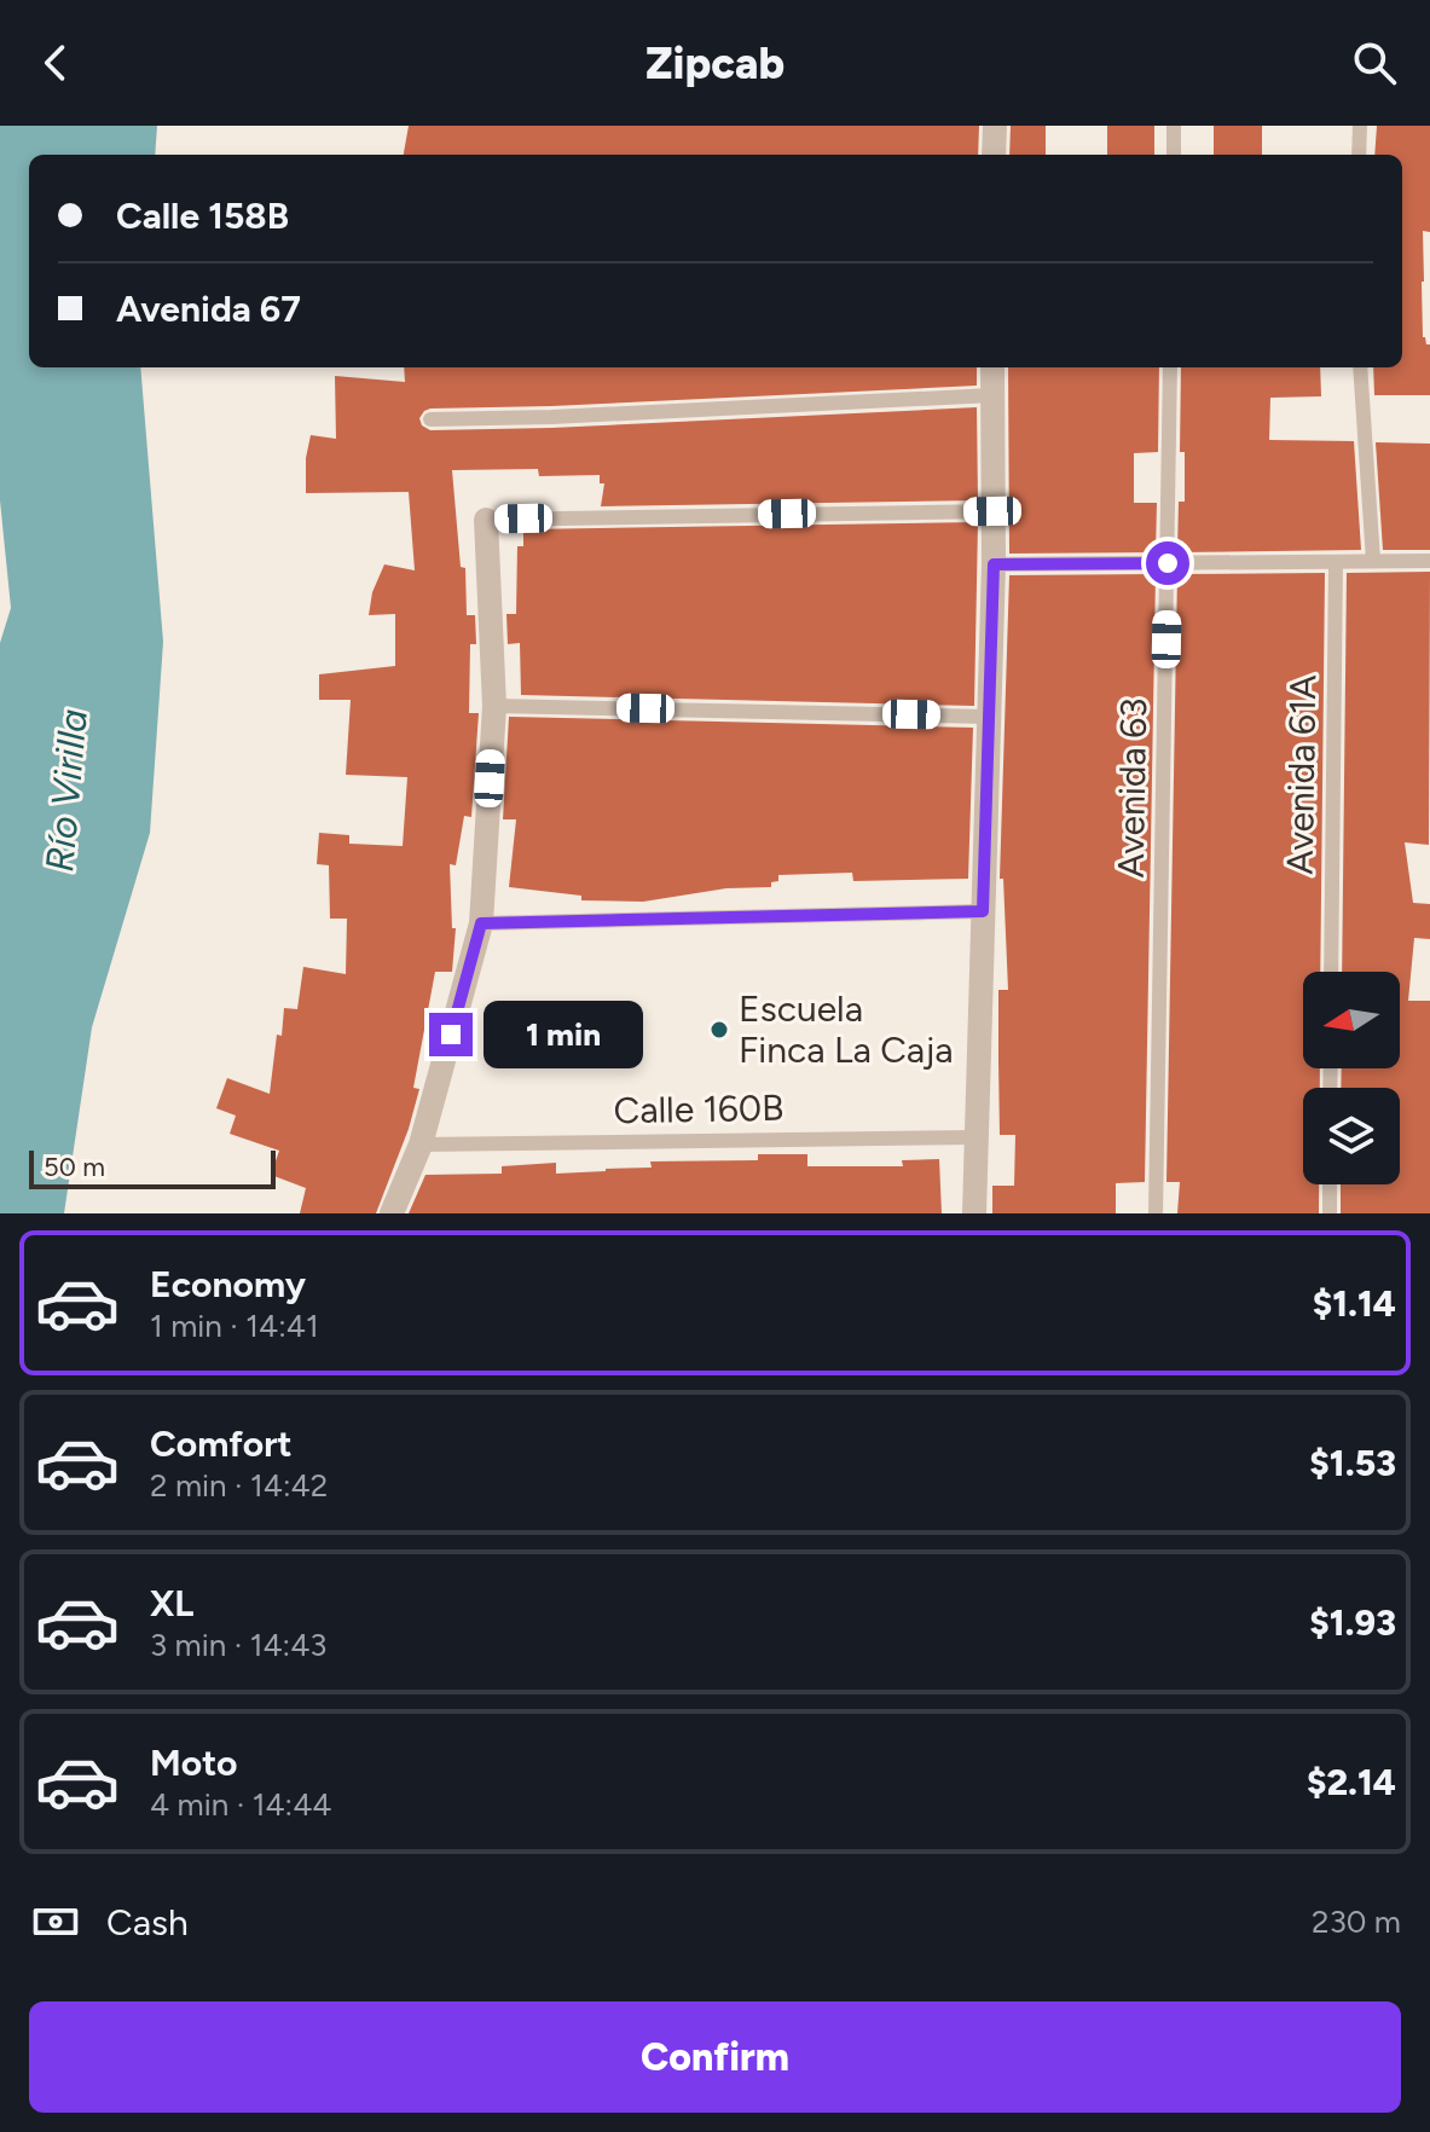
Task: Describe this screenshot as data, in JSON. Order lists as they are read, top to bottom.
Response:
{
  "streets": {
    "lane": ["Avenida 61A", "Avenida 63", "Calle 160B"]
  },
  "water": ["Río Virilla"],
  "places": ["Escuela Finca La Caja"],
  "scale_bar": "50 m",
  "north": "left",
  "page": {
    "header": "Zipcab",
    "banner": ["Calle 158B", "Avenida 67"],
    "bubble": "1 min",
    "scale": "50 m",
    "list": [
      {
        "name": "Economy",
        "note": "1 min · 14:41",
        "value": "$1.14"
      },
      {
        "name": "Comfort",
        "note": "2 min · 14:42",
        "value": "$1.53"
      },
      {
        "name": "XL",
        "note": "3 min · 14:43",
        "value": "$1.93"
      },
      {
        "name": "Moto",
        "note": "4 min · 14:44",
        "value": "$2.14"
      }
    ],
    "pay": ["Cash", "230 m"],
    "buttons": "Confirm"
  }
}
